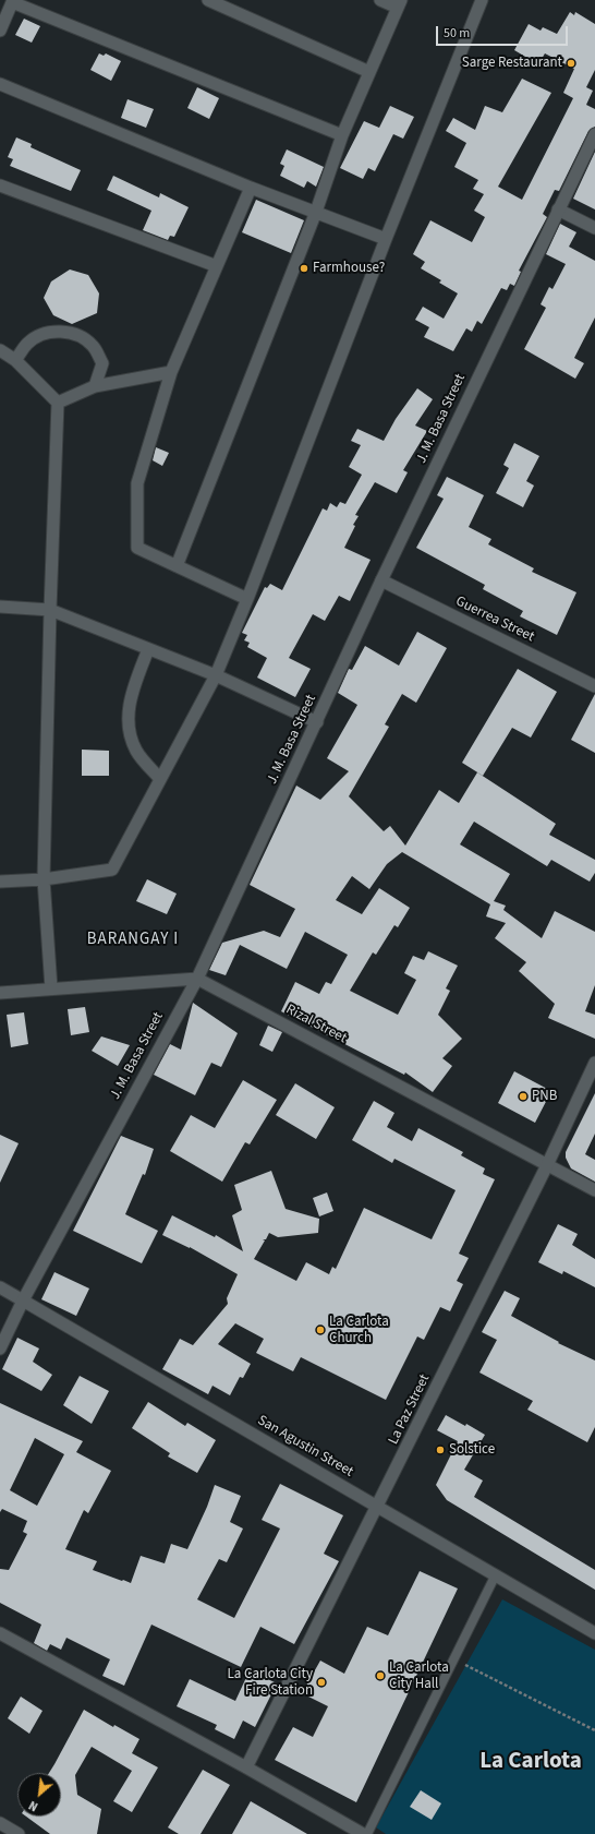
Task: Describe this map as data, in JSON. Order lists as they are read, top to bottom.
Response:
{
  "streets": {
    "street": [
      "J. M. Basa Street",
      "Guerrea Street",
      "Rizal Street",
      "La Paz Street",
      "San Agustin Street"
    ]
  },
  "crossings": [
    ["J. M. Basa Street", "Guerrea Street"],
    ["J. M. Basa Street", "Rizal Street"],
    ["J. M. Basa Street", "San Agustin Street"],
    ["Rizal Street", "La Paz Street"],
    ["La Paz Street", "San Agustin Street"]
  ],
  "districts": ["BARANGAY I", "La Carlota"],
  "places": [
    "Sarge Restaurant",
    "Farmhouse?",
    "PNB",
    "La Carlota Church",
    "Solstice",
    "La Carlota City Hall",
    "La Carlota City Fire Station"
  ],
  "scale_bar": "50 m",
  "north": "bottom left"
}
